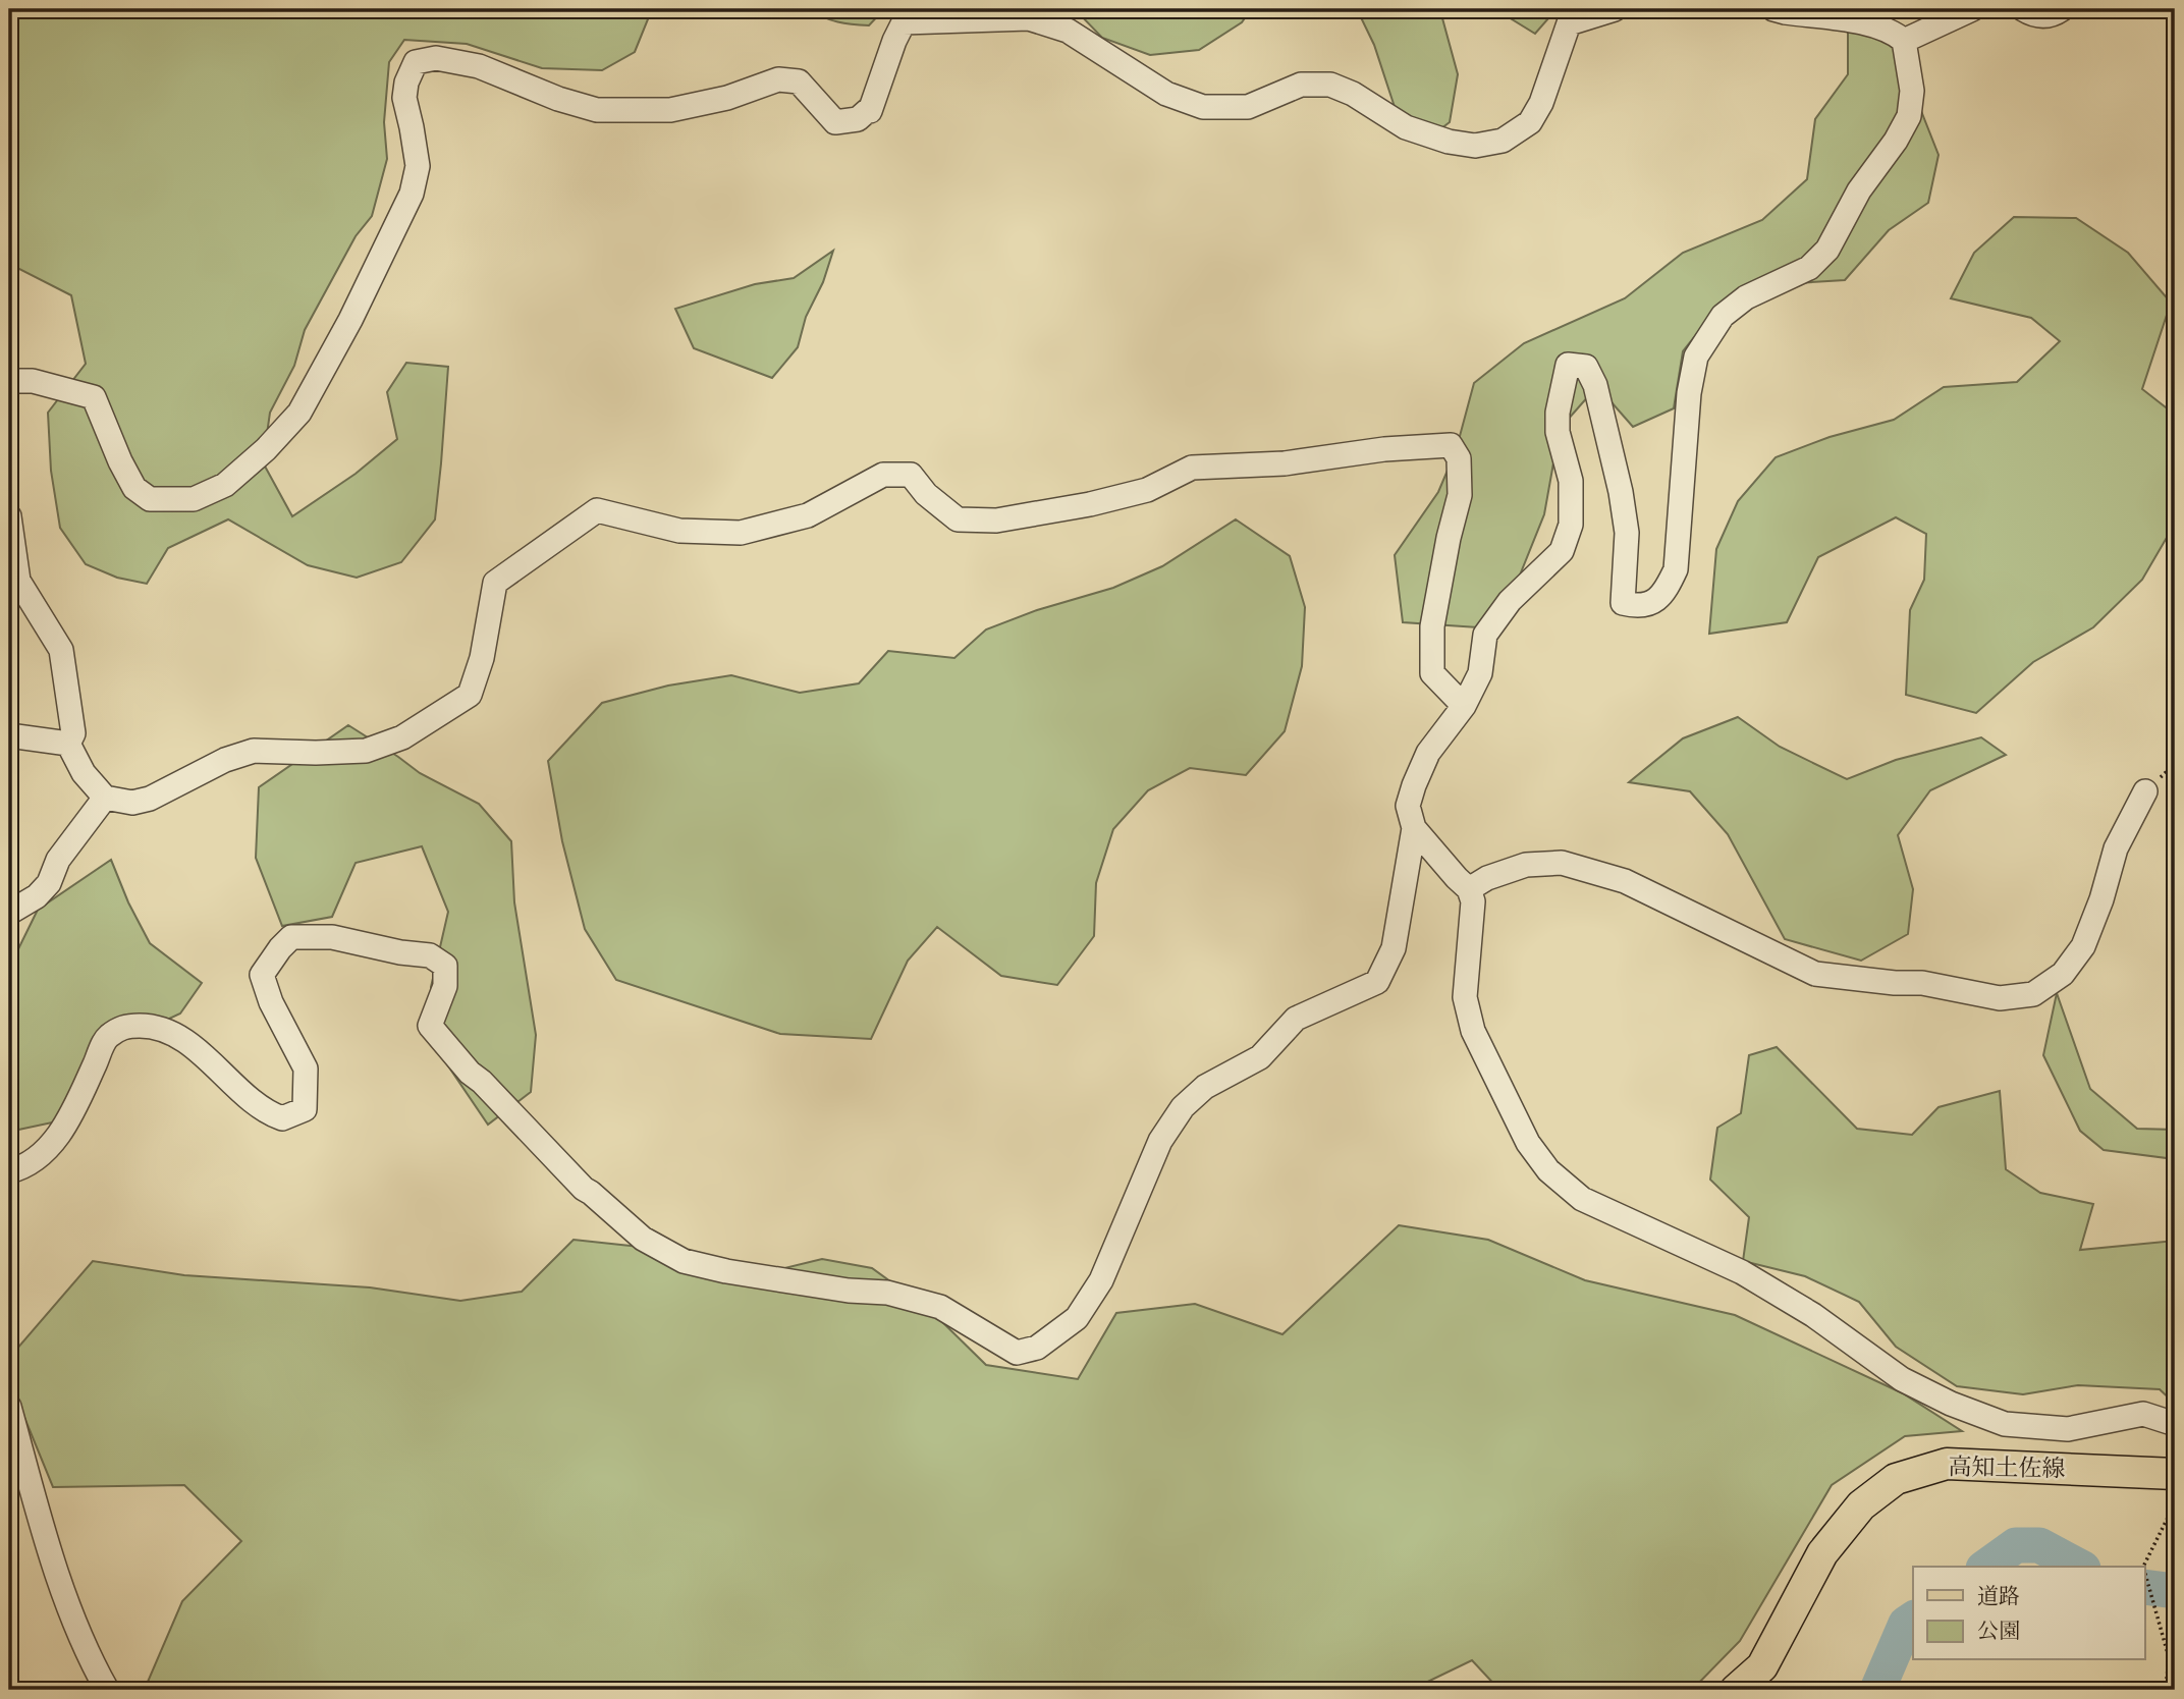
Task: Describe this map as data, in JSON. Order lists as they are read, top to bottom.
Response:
{
  "streets": {
    "main road": ["高知土佐線"]
  },
  "legend": ["道路", "公園"]
}
